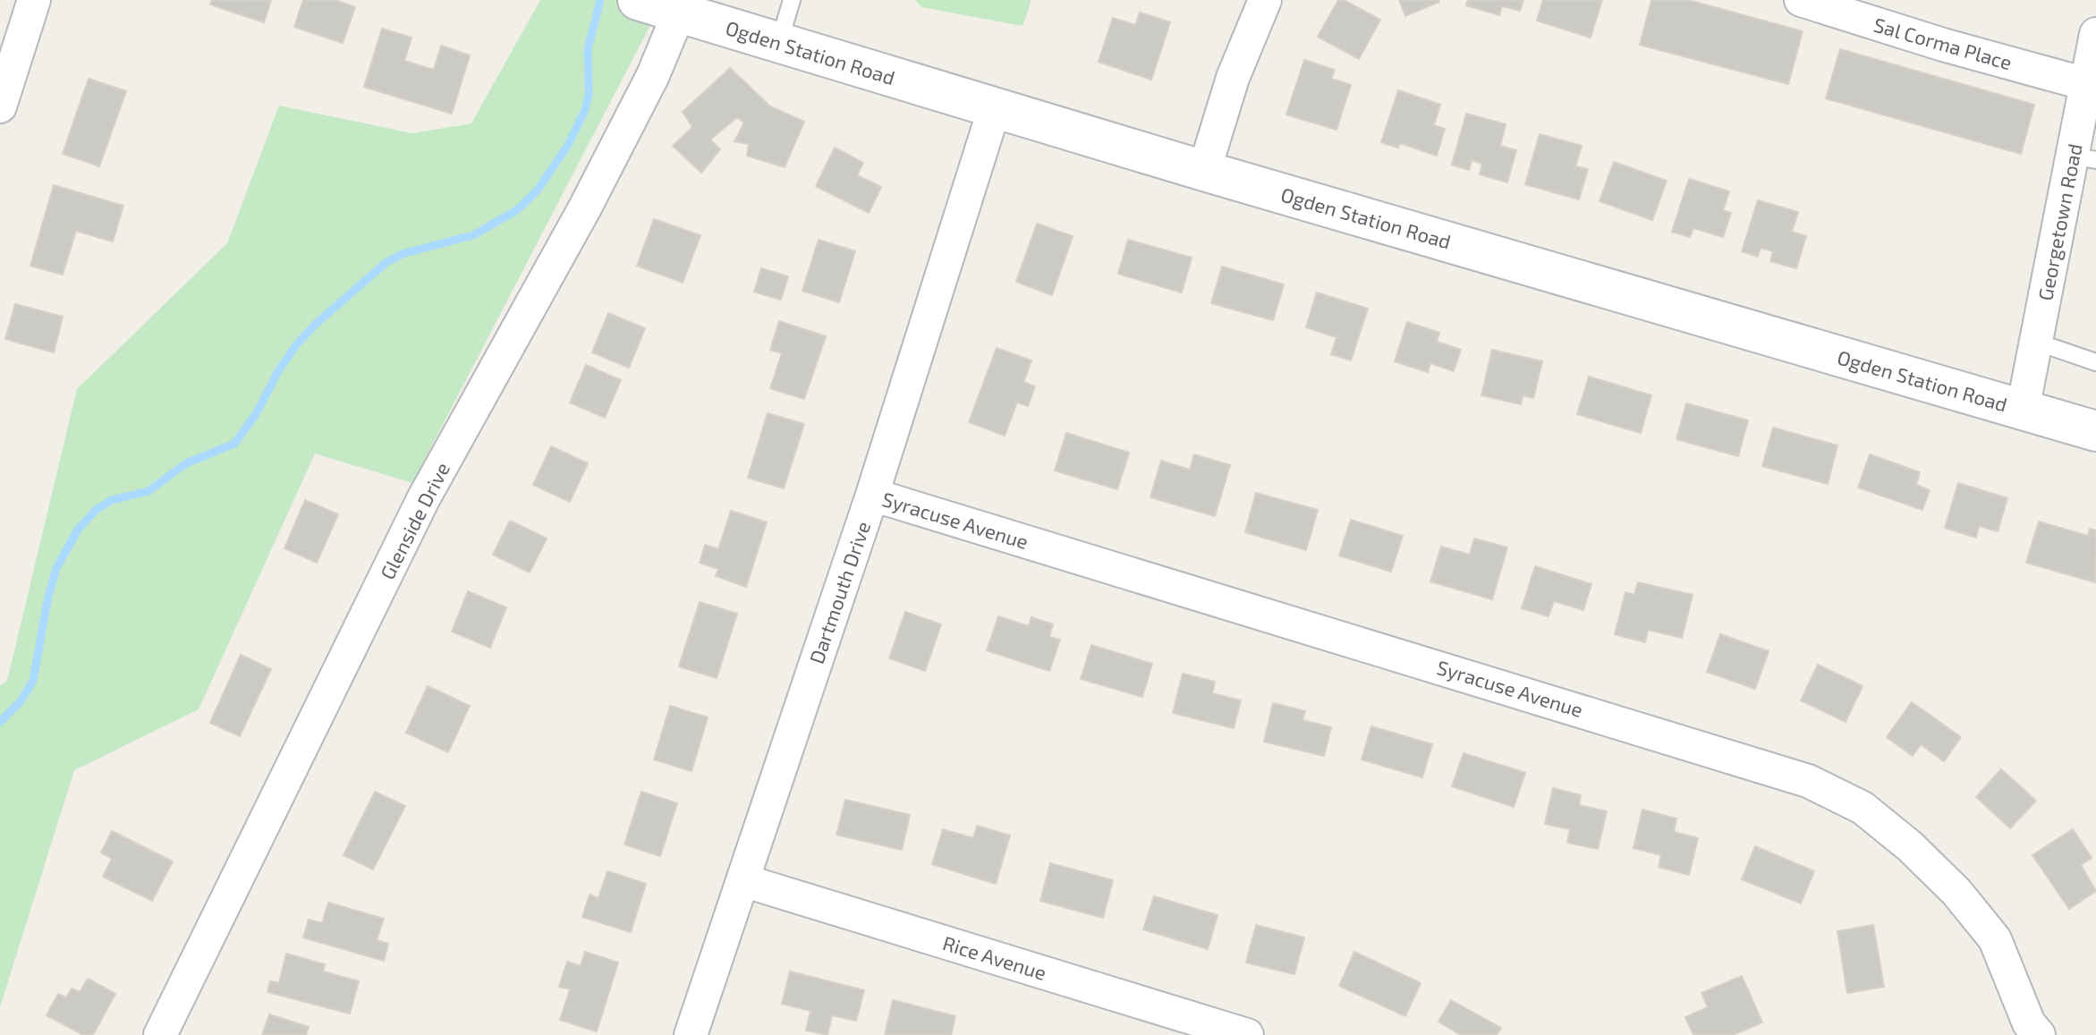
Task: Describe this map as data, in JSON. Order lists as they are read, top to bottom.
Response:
{
  "streets": {
    "street": [
      "Sal Corma Place",
      "Ogden Station Road",
      "Georgetown Road",
      "Syracuse Avenue",
      "Glenside Drive",
      "Dartmouth Drive",
      "Rice Avenue"
    ]
  },
  "crossings": [
    ["Sal Corma Place", "Georgetown Road"],
    ["Ogden Station Road", "Georgetown Road"],
    ["Ogden Station Road", "Glenside Drive"],
    ["Ogden Station Road", "Dartmouth Drive"],
    ["Syracuse Avenue", "Dartmouth Drive"],
    ["Dartmouth Drive", "Rice Avenue"]
  ]
}
